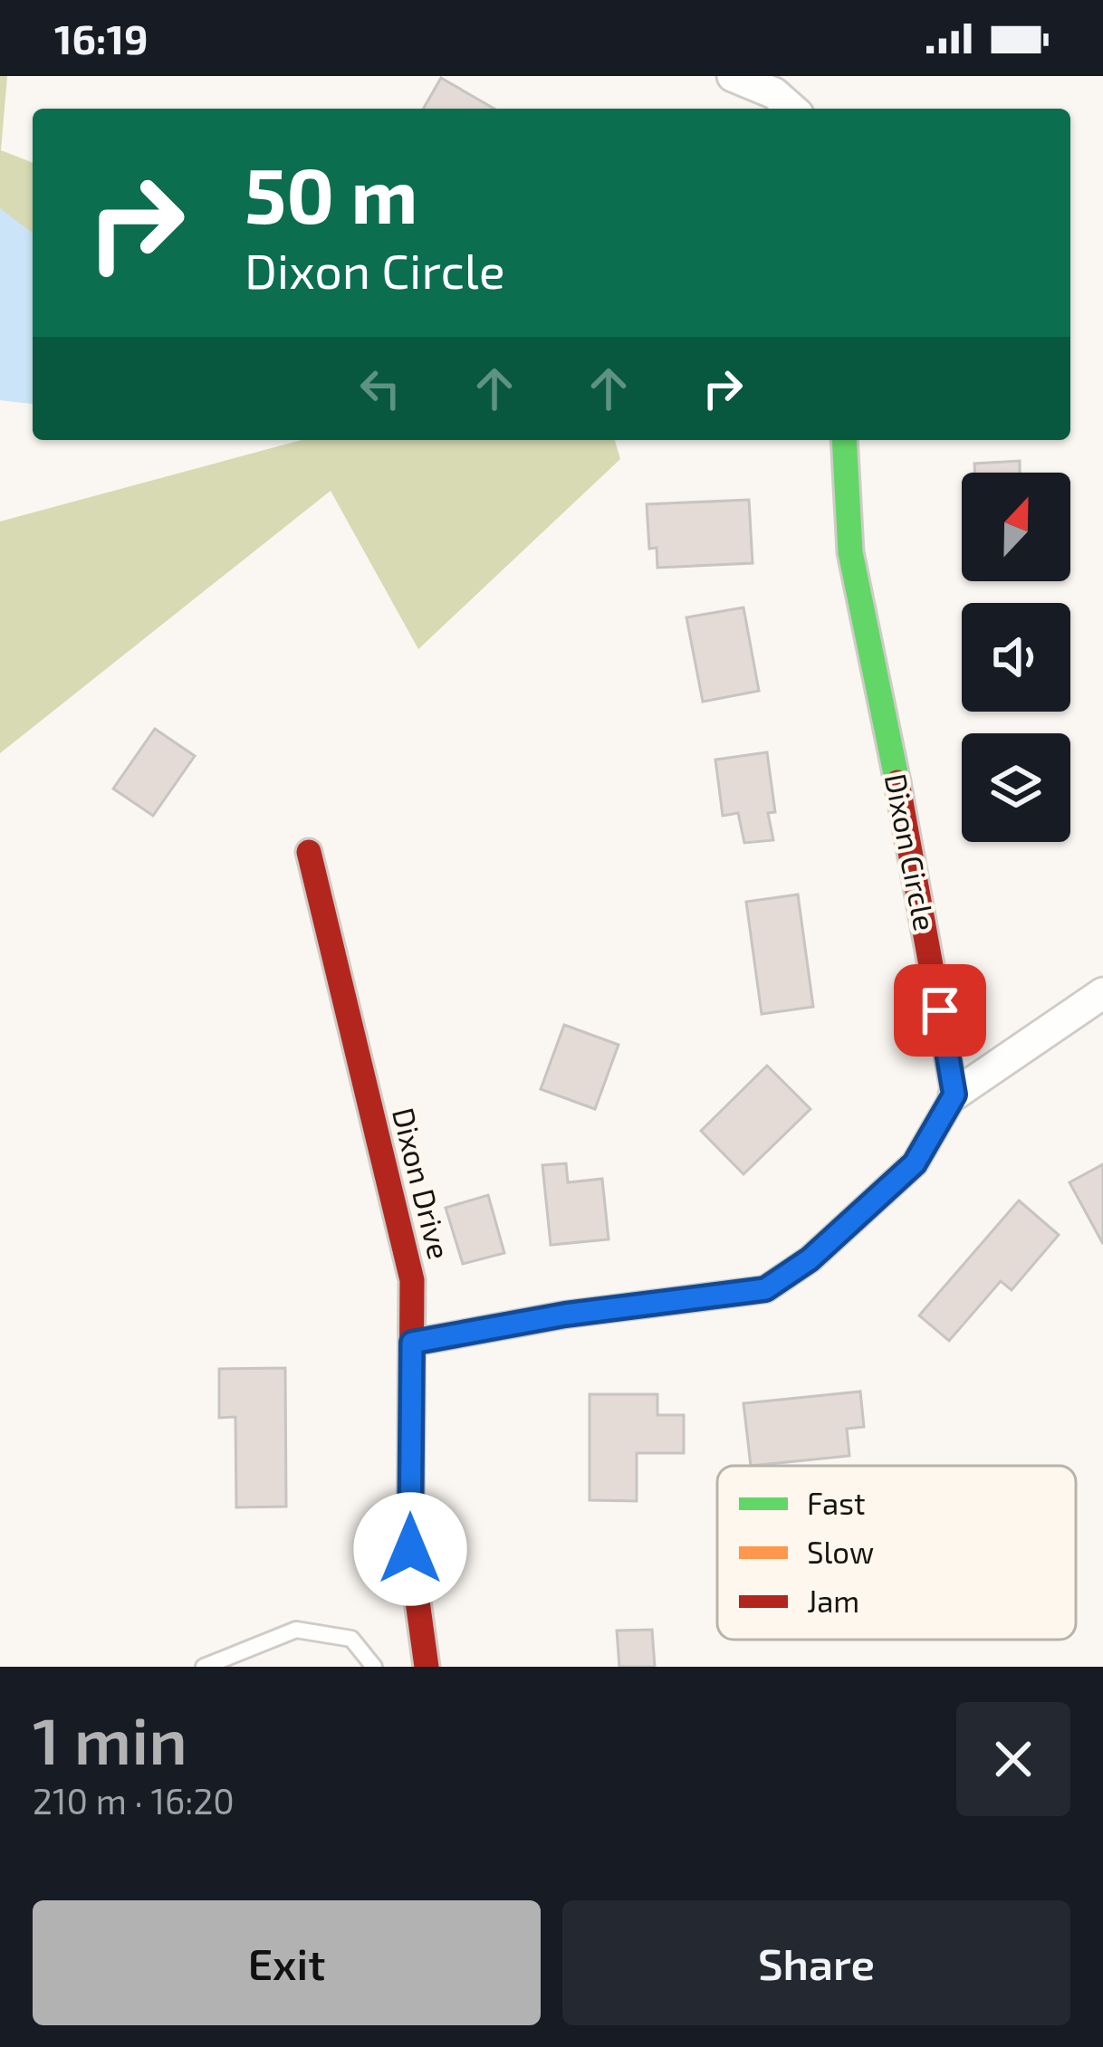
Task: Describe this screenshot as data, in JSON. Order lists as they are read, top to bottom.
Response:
{
  "streets": {
    "street": ["Dixon Circle", "Dixon Drive"]
  },
  "legend": ["Fast", "Slow", "Jam"],
  "north": "top",
  "page": {
    "status": "16:19",
    "turn": ["50 m", "Dixon Circle"],
    "heading": ["1 min", "210 m · 16:20"],
    "buttons": ["Exit", "Share"]
  }
}
